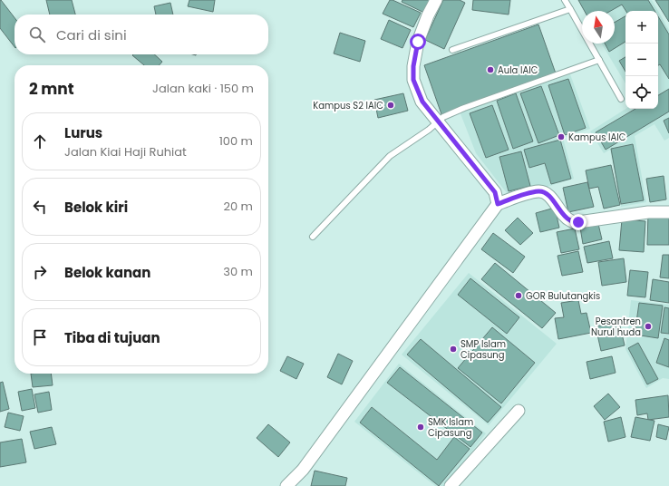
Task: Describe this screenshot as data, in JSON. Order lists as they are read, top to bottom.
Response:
{
  "places": [
    "Aula IAIC",
    "Kampus S2 IAIC",
    "Kampus IAIC",
    "GOR Bulutangkis",
    "Pesantren Nurul huda",
    "SMP Islam Cipasung",
    "SMK Islam Cipasung"
  ],
  "north": "top",
  "page": {
    "map_buttons": ["+", "−"],
    "search": "Cari di sini",
    "heading": ["2 mnt", "Jalan kaki · 150 m"],
    "list": [
      ["Lurus", "Jalan Kiai Haji Ruhiat", "100 m"],
      ["Belok kiri", "20 m"],
      ["Belok kanan", "30 m"],
      "Tiba di tujuan"
    ]
  }
}
